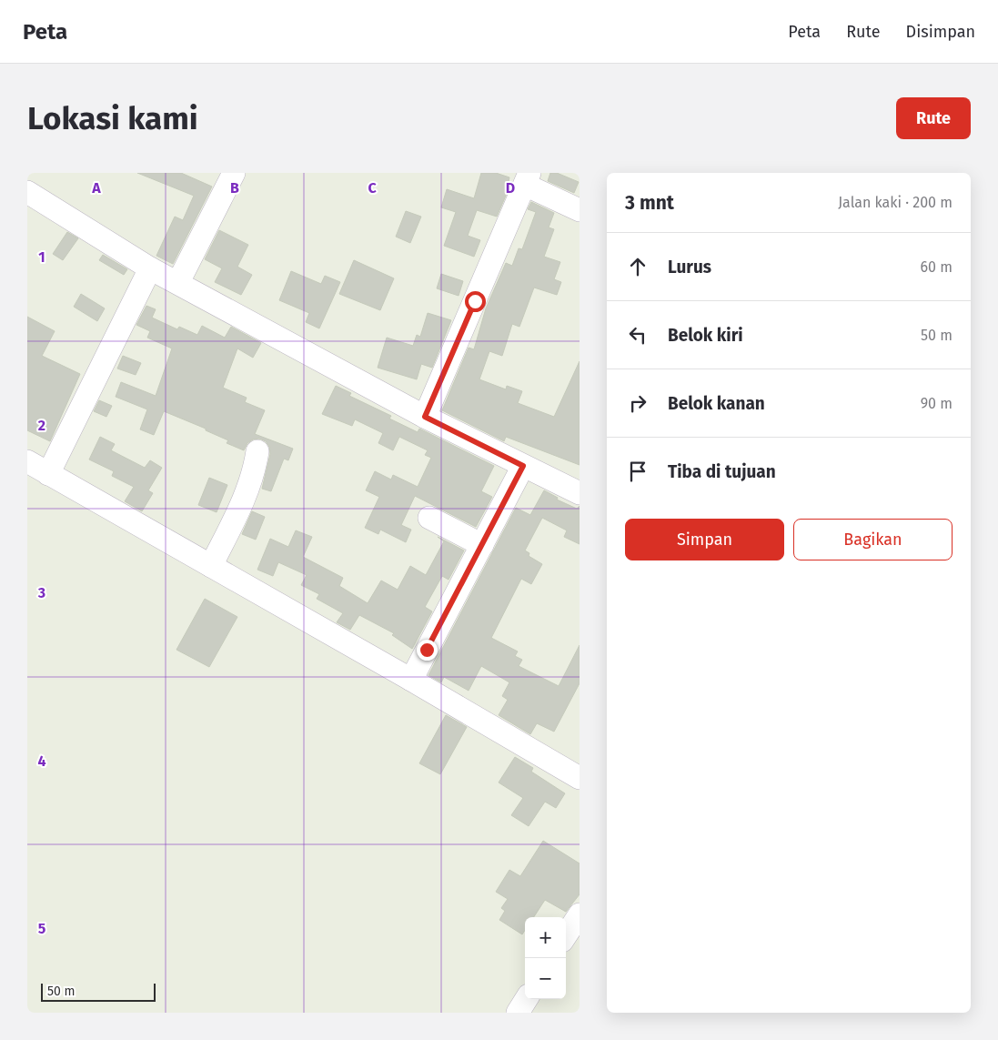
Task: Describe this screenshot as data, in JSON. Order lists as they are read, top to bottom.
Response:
{
  "scale_bar": "50 m",
  "page": {
    "header": "Peta",
    "nav": ["Peta", "Rute", "Disimpan"],
    "buttons": [
      "Rute",
      ["Simpan", "Bagikan"]
    ],
    "title": "Lokasi kami",
    "heading": ["3 mnt", "Jalan kaki · 200 m"],
    "list": [
      ["Lurus", "60 m"],
      ["Belok kiri", "50 m"],
      ["Belok kanan", "90 m"],
      "Tiba di tujuan"
    ],
    "map_buttons": ["+", "−"],
    "scale": "50 m"
  },
  "grid": {
    "columns": [
      "A",
      "B",
      "C",
      "D"
    ],
    "rows": [
      "1",
      "2",
      "3",
      "4",
      "5"
    ]
  }
}
